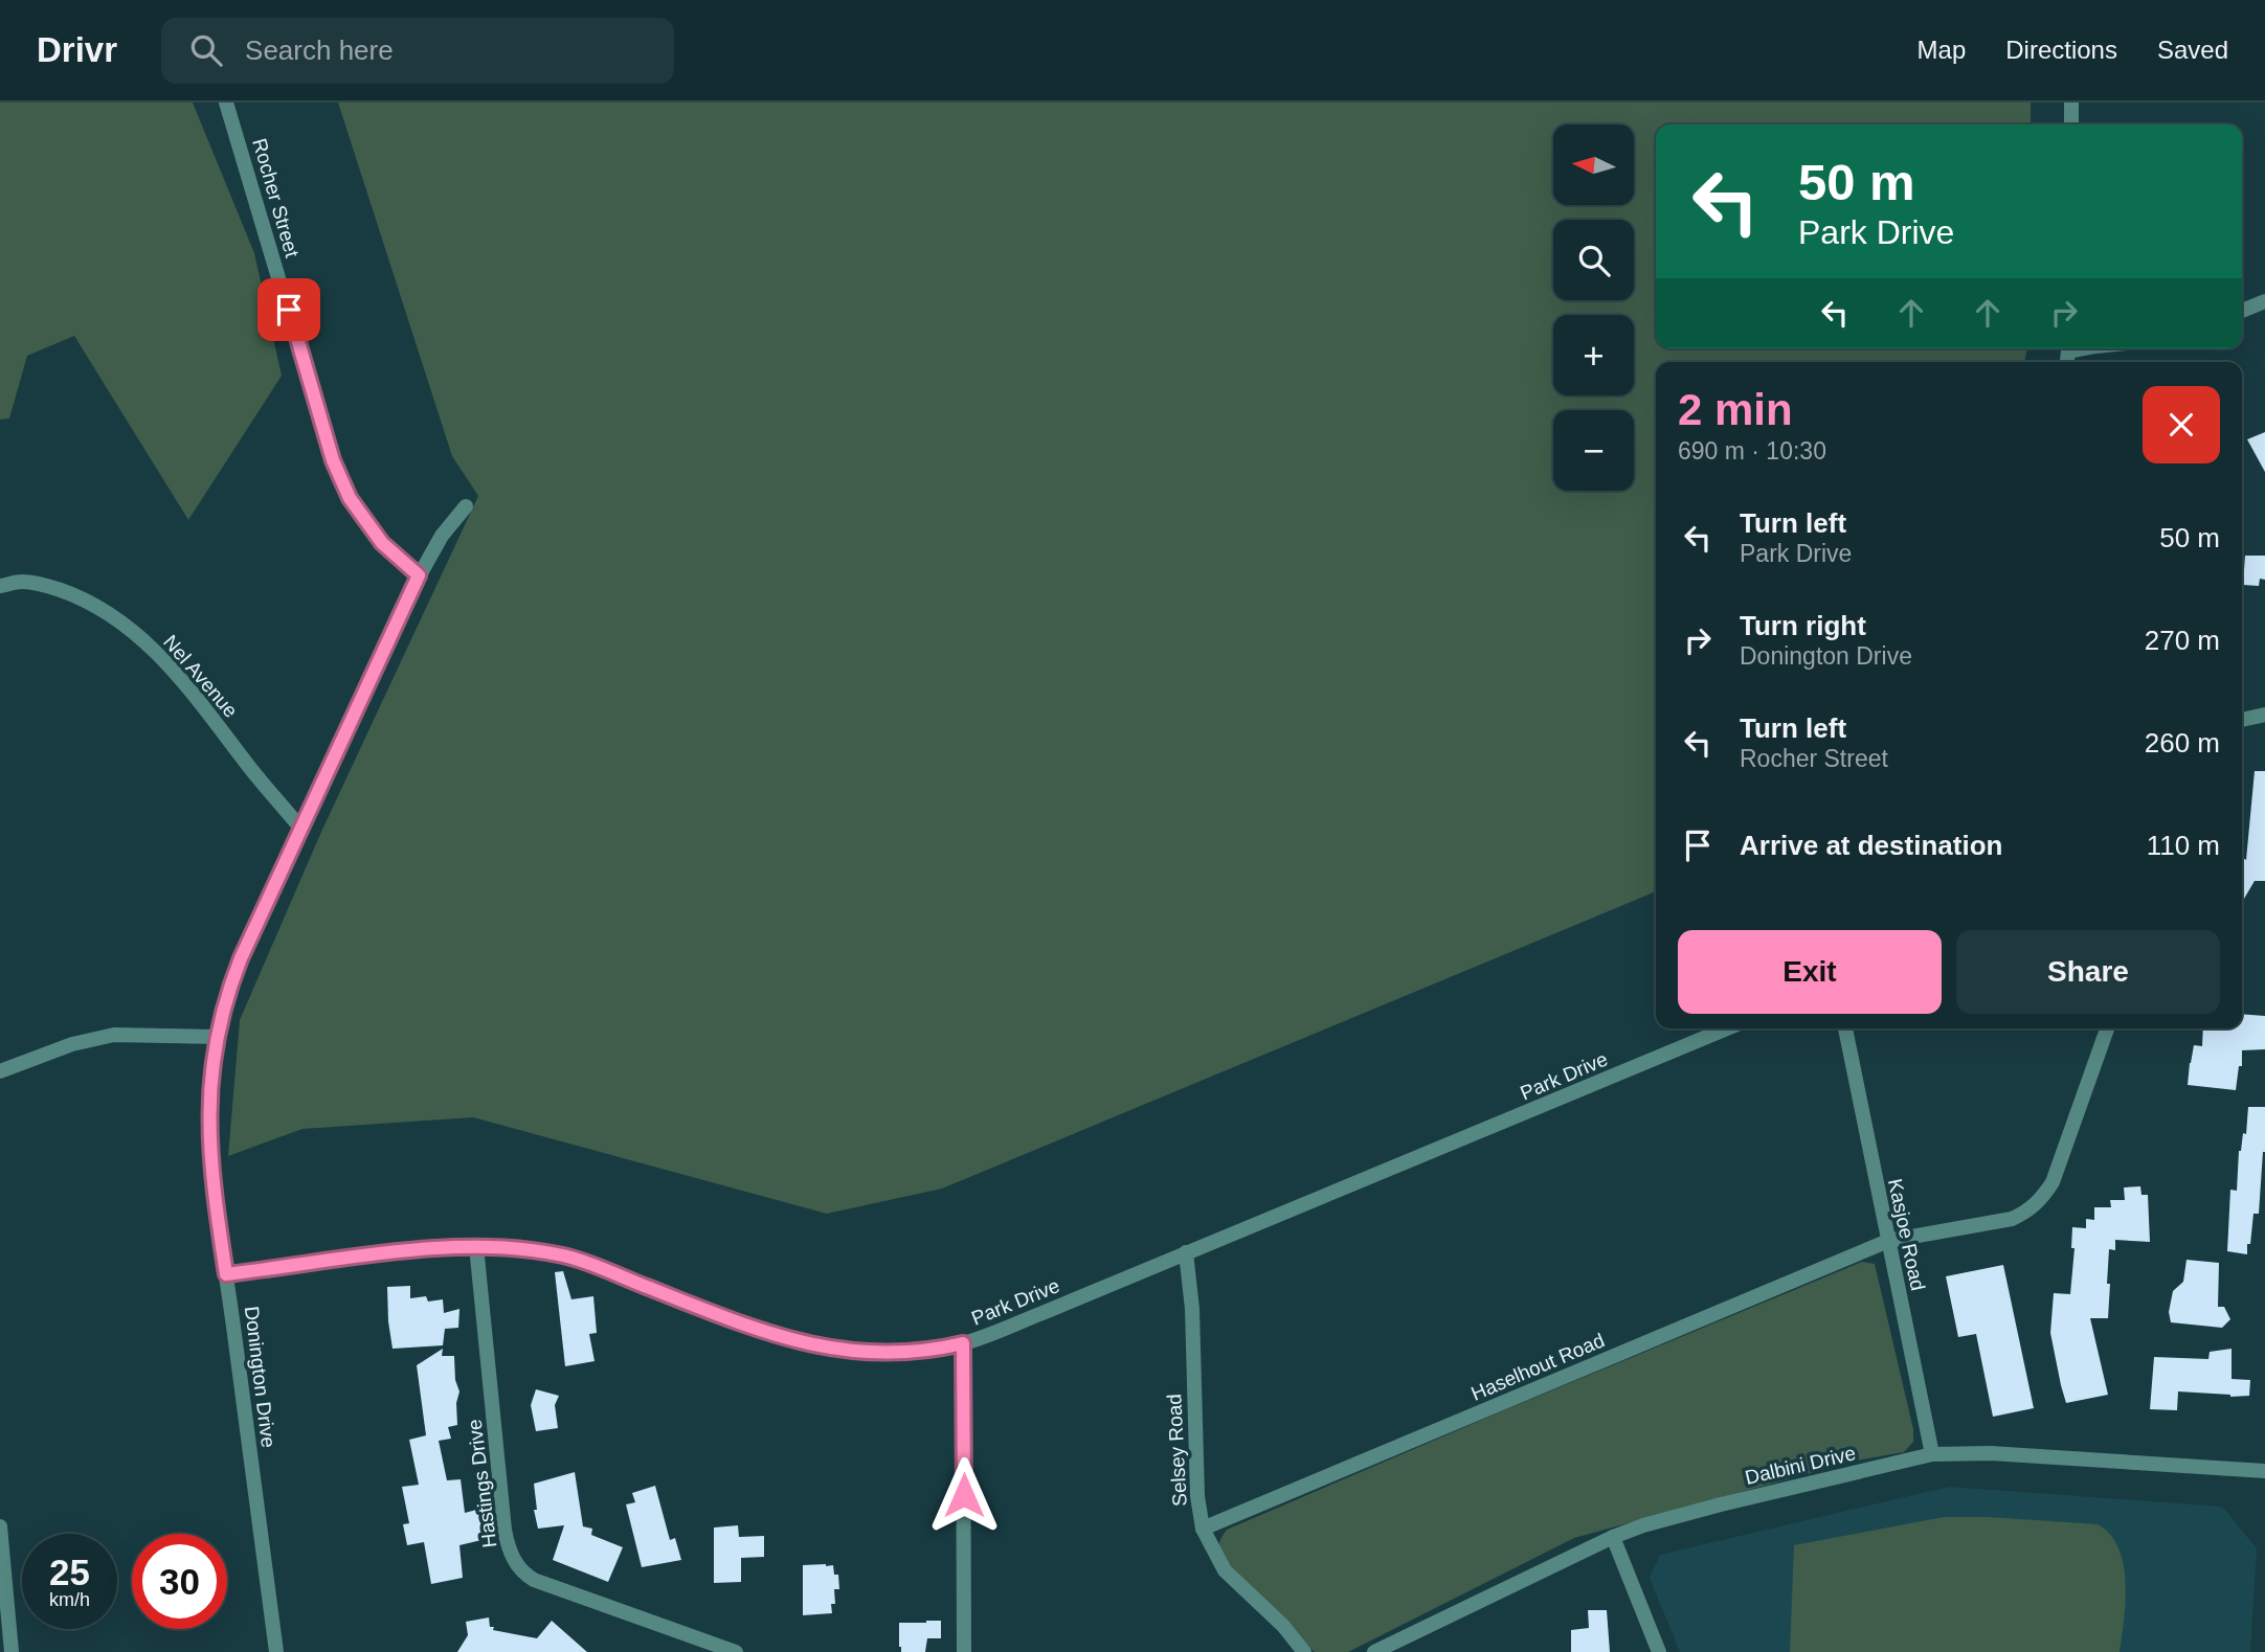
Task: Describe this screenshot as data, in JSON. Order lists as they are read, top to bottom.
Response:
{
  "streets": {
    "street": [
      "Rocher Street",
      "Nel Avenue",
      "Park Drive",
      "Kasjoe Road",
      "Haselhout Road",
      "Donington Drive",
      "Selsey Road",
      "Dalbini Drive",
      "Hastings Drive"
    ]
  },
  "crossings": [
    ["Rocher Street", "Donington Drive"],
    ["Nel Avenue", "Donington Drive"],
    ["Park Drive", "Donington Drive"],
    ["Park Drive", "Selsey Road"],
    ["Park Drive", "Hastings Drive"],
    ["Kasjoe Road", "Haselhout Road"],
    ["Kasjoe Road", "Dalbini Drive"],
    ["Haselhout Road", "Selsey Road"]
  ],
  "north": "left",
  "page": {
    "header": "Drivr",
    "search": "Search here",
    "nav": ["Map", "Directions", "Saved"],
    "map_buttons": ["+", "−"],
    "turn": ["50 m", "Park Drive"],
    "heading": ["2 min", "690 m · 10:30"],
    "list": [
      {
        "name": "Turn left",
        "note": "Park Drive",
        "value": "50 m"
      },
      {
        "name": "Turn right",
        "note": "Donington Drive",
        "value": "270 m"
      },
      {
        "name": "Turn left",
        "note": "Rocher Street",
        "value": "260 m"
      },
      {
        "name": "Arrive at destination",
        "value": "110 m"
      }
    ],
    "buttons": ["Exit", "Share"],
    "speed": "25 km/h",
    "limit": "30"
  }
}
